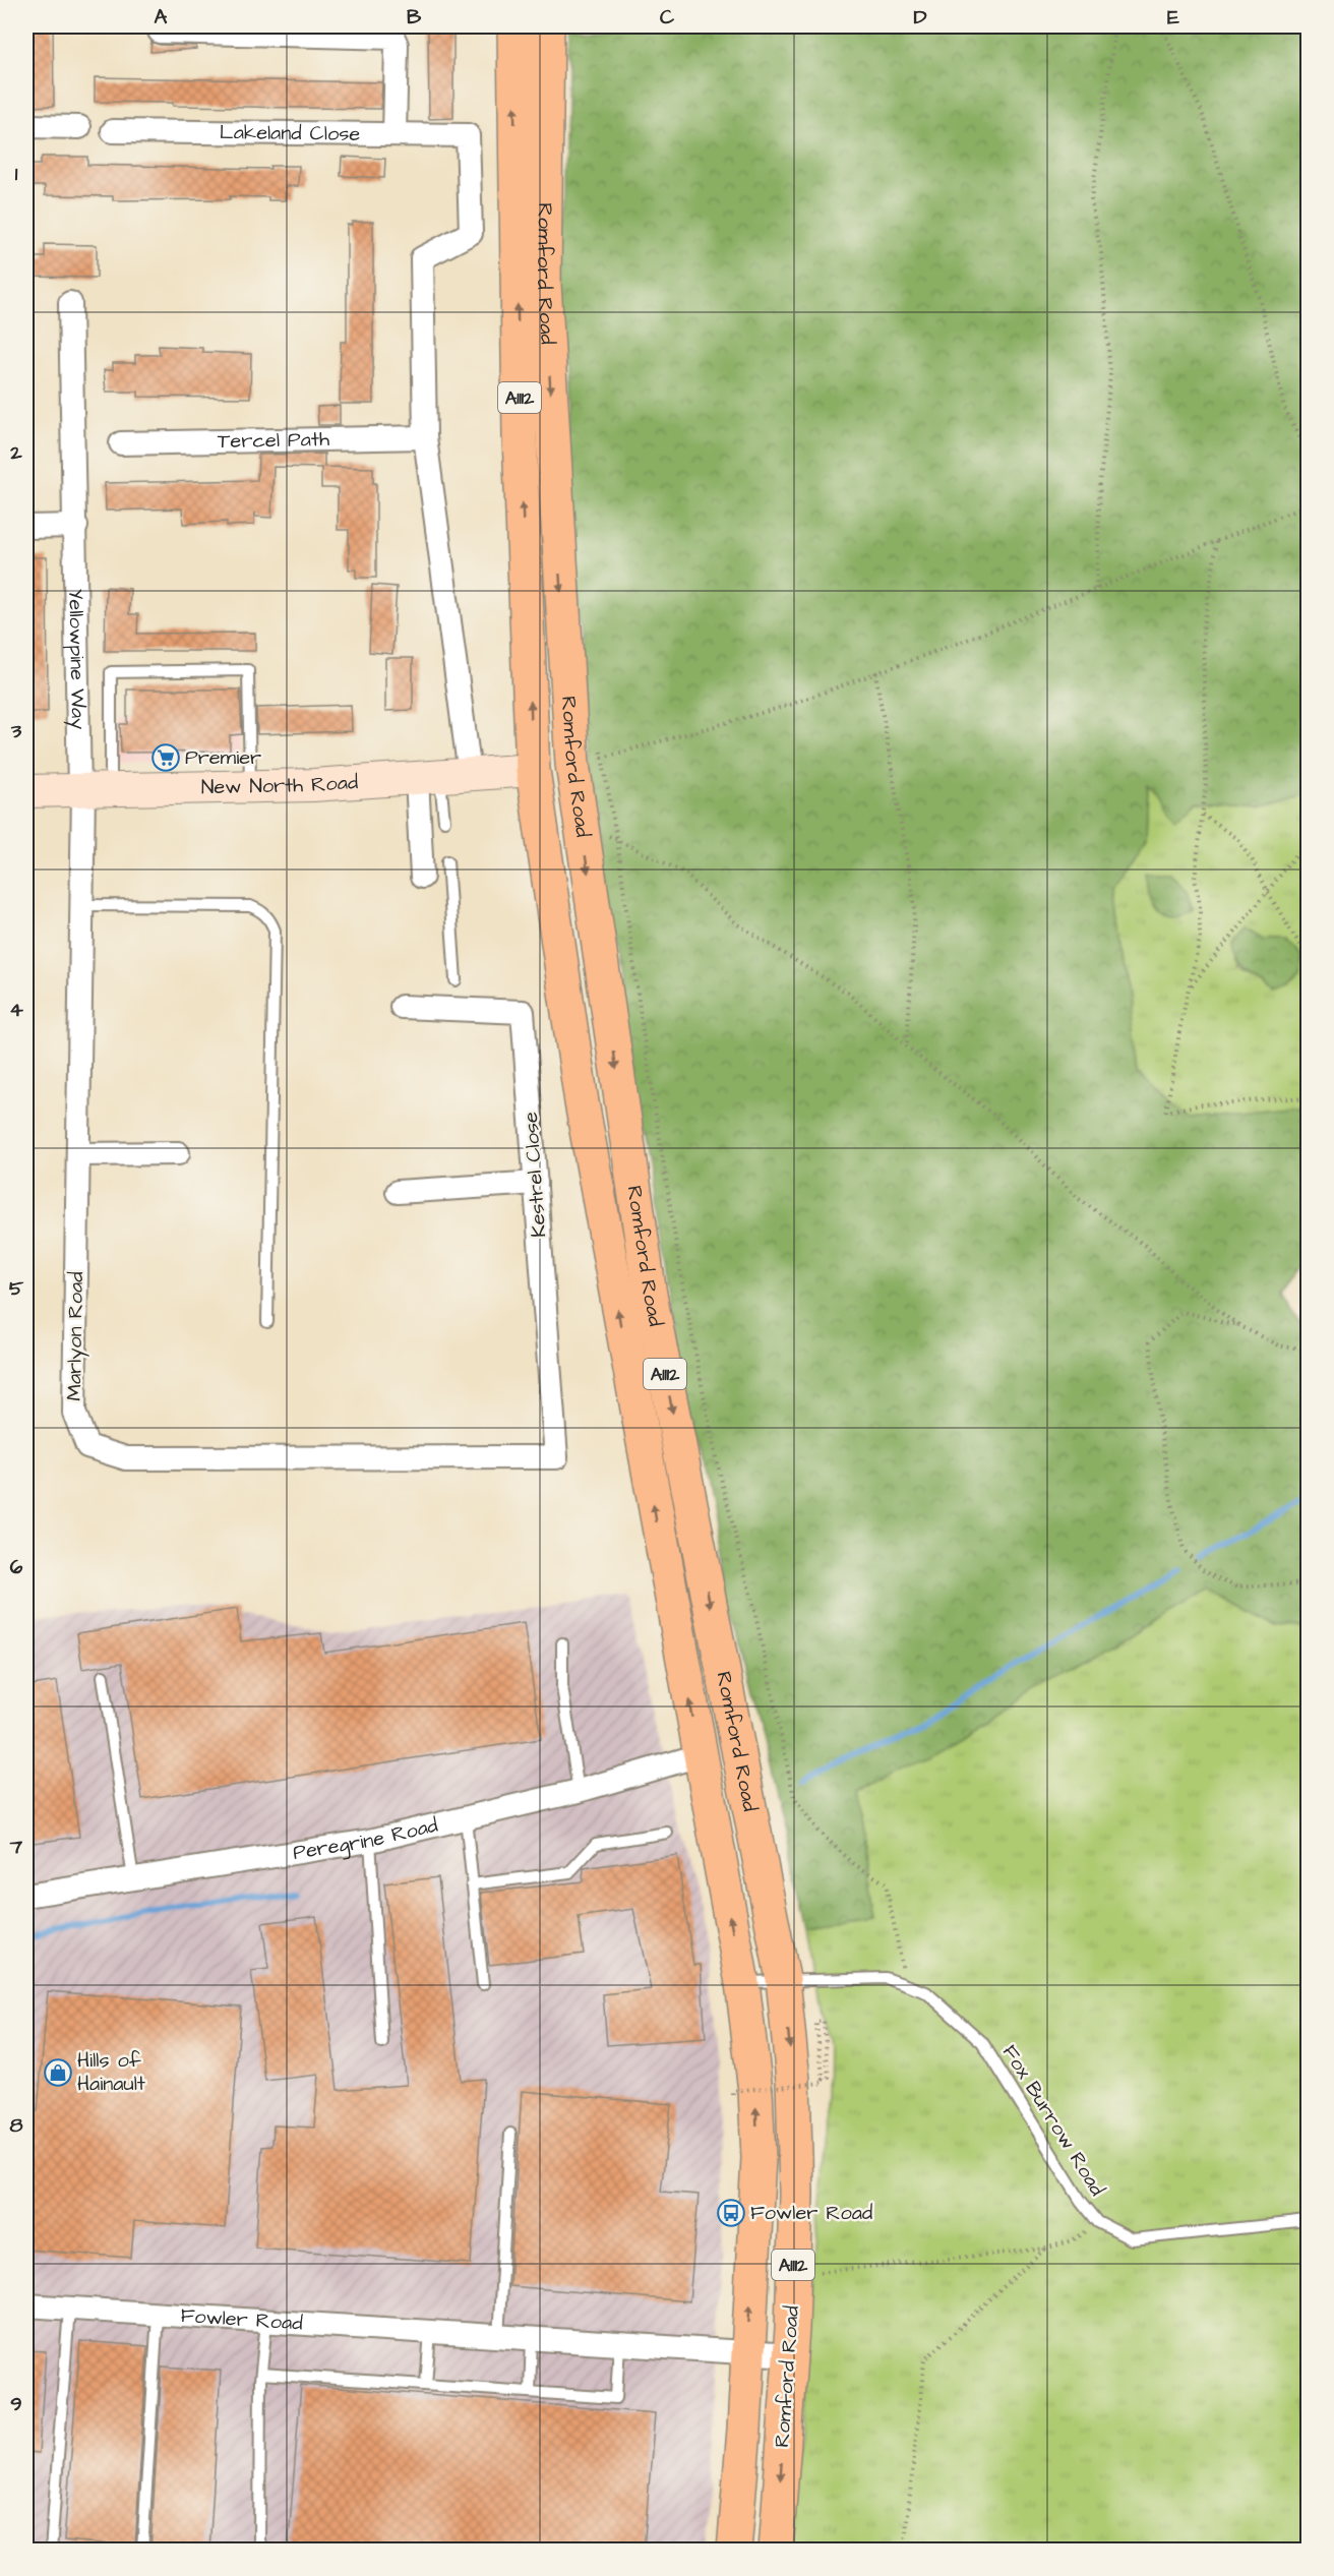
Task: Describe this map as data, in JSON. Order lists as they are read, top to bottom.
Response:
{
  "streets": {
    "main road": ["Romford Road", "A1112"],
    "street": [
      "Lakeland Close",
      "Tercel Path",
      "Yellowpine Way",
      "New North Road",
      "Kestrel Close",
      "Marlyon Road",
      "Peregrine Road",
      "Fowler Road"
    ],
    "lane": ["Fox Burrow Road"]
  },
  "crossings": [
    ["Lakeland Close", "Tercel Path"],
    ["Romford Road", "New North Road"],
    ["Romford Road", "Peregrine Road"],
    ["Romford Road", "Fox Burrow Road"],
    ["Romford Road", "Fowler Road"],
    ["Yellowpine Way", "New North Road"],
    ["Yellowpine Way", "Marlyon Road"],
    ["New North Road", "Marlyon Road"],
    ["Kestrel Close", "Marlyon Road"]
  ],
  "places": {
    "supermarket": ["Premier"],
    "shop": ["Hills of Hainault"],
    "bus stop": ["Fowler Road"]
  },
  "grid": {
    "columns": [
      "A",
      "B",
      "C",
      "D",
      "E"
    ],
    "rows": [
      "1",
      "2",
      "3",
      "4",
      "5",
      "6",
      "7",
      "8",
      "9"
    ]
  }
}
